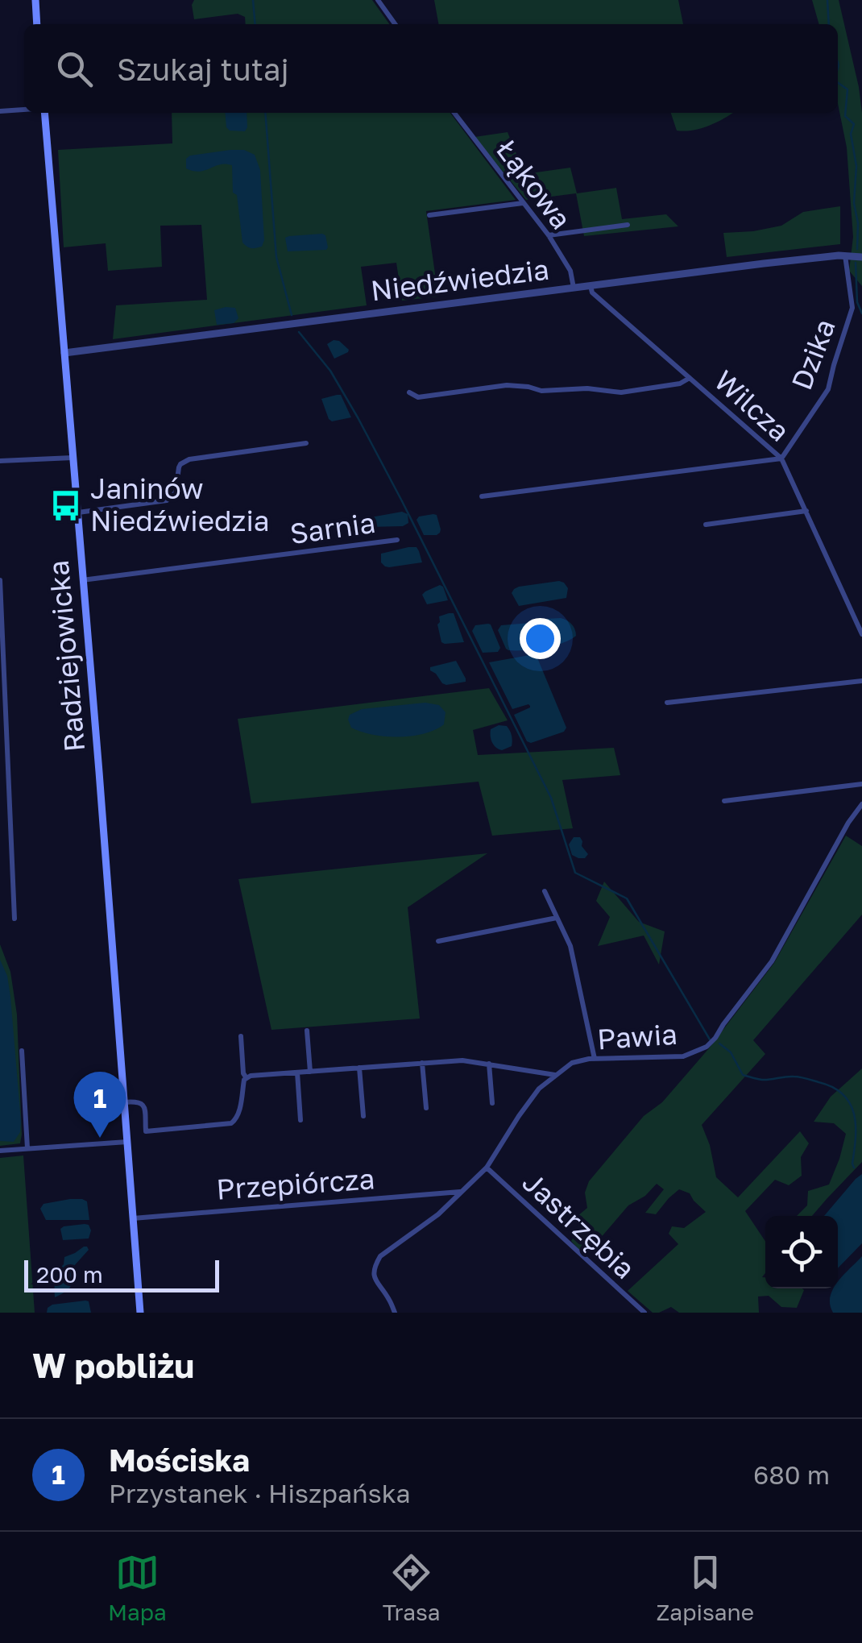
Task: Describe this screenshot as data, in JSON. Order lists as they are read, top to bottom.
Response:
{
  "streets": {
    "main road": ["Radziejowicka"],
    "street": [
      "Łąkowa",
      "Niedźwiedzia",
      "Dzika",
      "Wilcza",
      "Sarnia",
      "Pawia",
      "Przepiórcza",
      "Jastrzębia"
    ]
  },
  "crossings": [
    ["Łąkowa", "Niedźwiedzia"],
    ["Niedźwiedzia", "Dzika"],
    ["Niedźwiedzia", "Wilcza"],
    ["Niedźwiedzia", "Radziejowicka"],
    ["Dzika", "Wilcza"],
    ["Sarnia", "Radziejowicka"],
    ["Radziejowicka", "Przepiórcza"],
    ["Pawia", "Przepiórcza"],
    ["Pawia", "Jastrzębia"]
  ],
  "places": {
    "bus stop": ["Janinów Niedźwiedzia"]
  },
  "scale_bar": "200 m",
  "page": {
    "search": "Szukaj tutaj",
    "pins": "1",
    "scale": "200 m",
    "heading": "W pobliżu",
    "list": [
      {
        "mark": "1",
        "name": "Mościska",
        "note": "Przystanek · Hiszpańska",
        "value": "680 m"
      }
    ],
    "nav": ["Mapa", "Trasa", "Zapisane"]
  }
}
